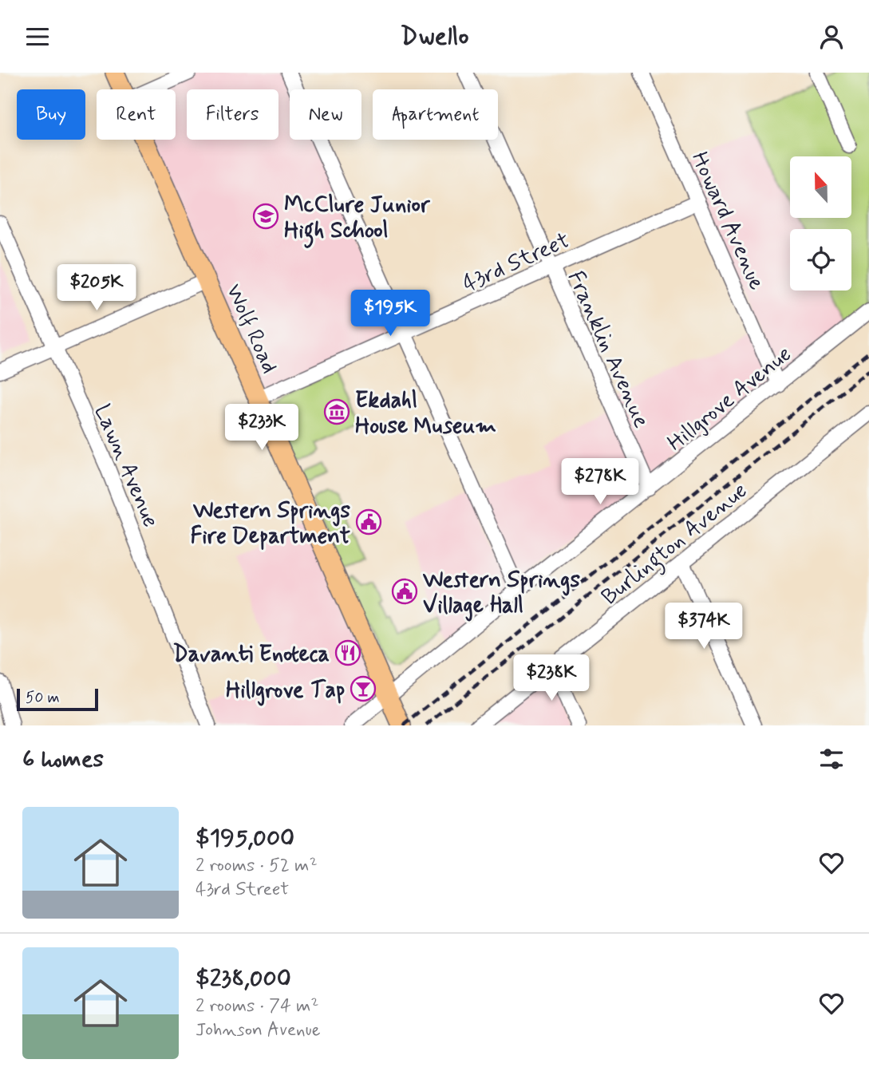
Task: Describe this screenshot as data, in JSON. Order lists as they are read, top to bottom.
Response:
{
  "streets": {
    "main road": ["Wolf Road"],
    "street": [
      "Howard Avenue",
      "43rd Street",
      "Franklin Avenue",
      "Hillgrove Avenue",
      "Lawn Avenue",
      "Burlington Avenue"
    ]
  },
  "crossings": [
    ["Howard Avenue", "43rd Street"],
    ["Howard Avenue", "Hillgrove Avenue"],
    ["43rd Street", "Wolf Road"],
    ["43rd Street", "Franklin Avenue"],
    ["Wolf Road", "Hillgrove Avenue"],
    ["Franklin Avenue", "Hillgrove Avenue"]
  ],
  "places": {
    "school or university": ["McClure Junior High School"],
    "museum": ["Ekdahl House Museum"],
    "public building": ["Western Springs Fire Department", "Western Springs Village Hall"],
    "restaurant": ["Davanti Enoteca"],
    "bar": ["Hillgrove Tap"]
  },
  "scale_bar": "50 m",
  "north": "top",
  "page": {
    "header": "Dwello",
    "chip": [
      "Buy",
      "Rent",
      "Filters",
      "New",
      "Apartment"
    ],
    "price": [
      "$205K",
      "$195K",
      "$233K",
      "$278K",
      "$374K",
      "$238K"
    ],
    "scale": "50 m",
    "heading": "6 homes",
    "list": [
      {
        "name": "$195,000",
        "note": "2 rooms · 52 m² · 43rd Street"
      },
      {
        "name": "$238,000",
        "note": "2 rooms · 74 m² · Johnson Avenue"
      }
    ]
  }
}
